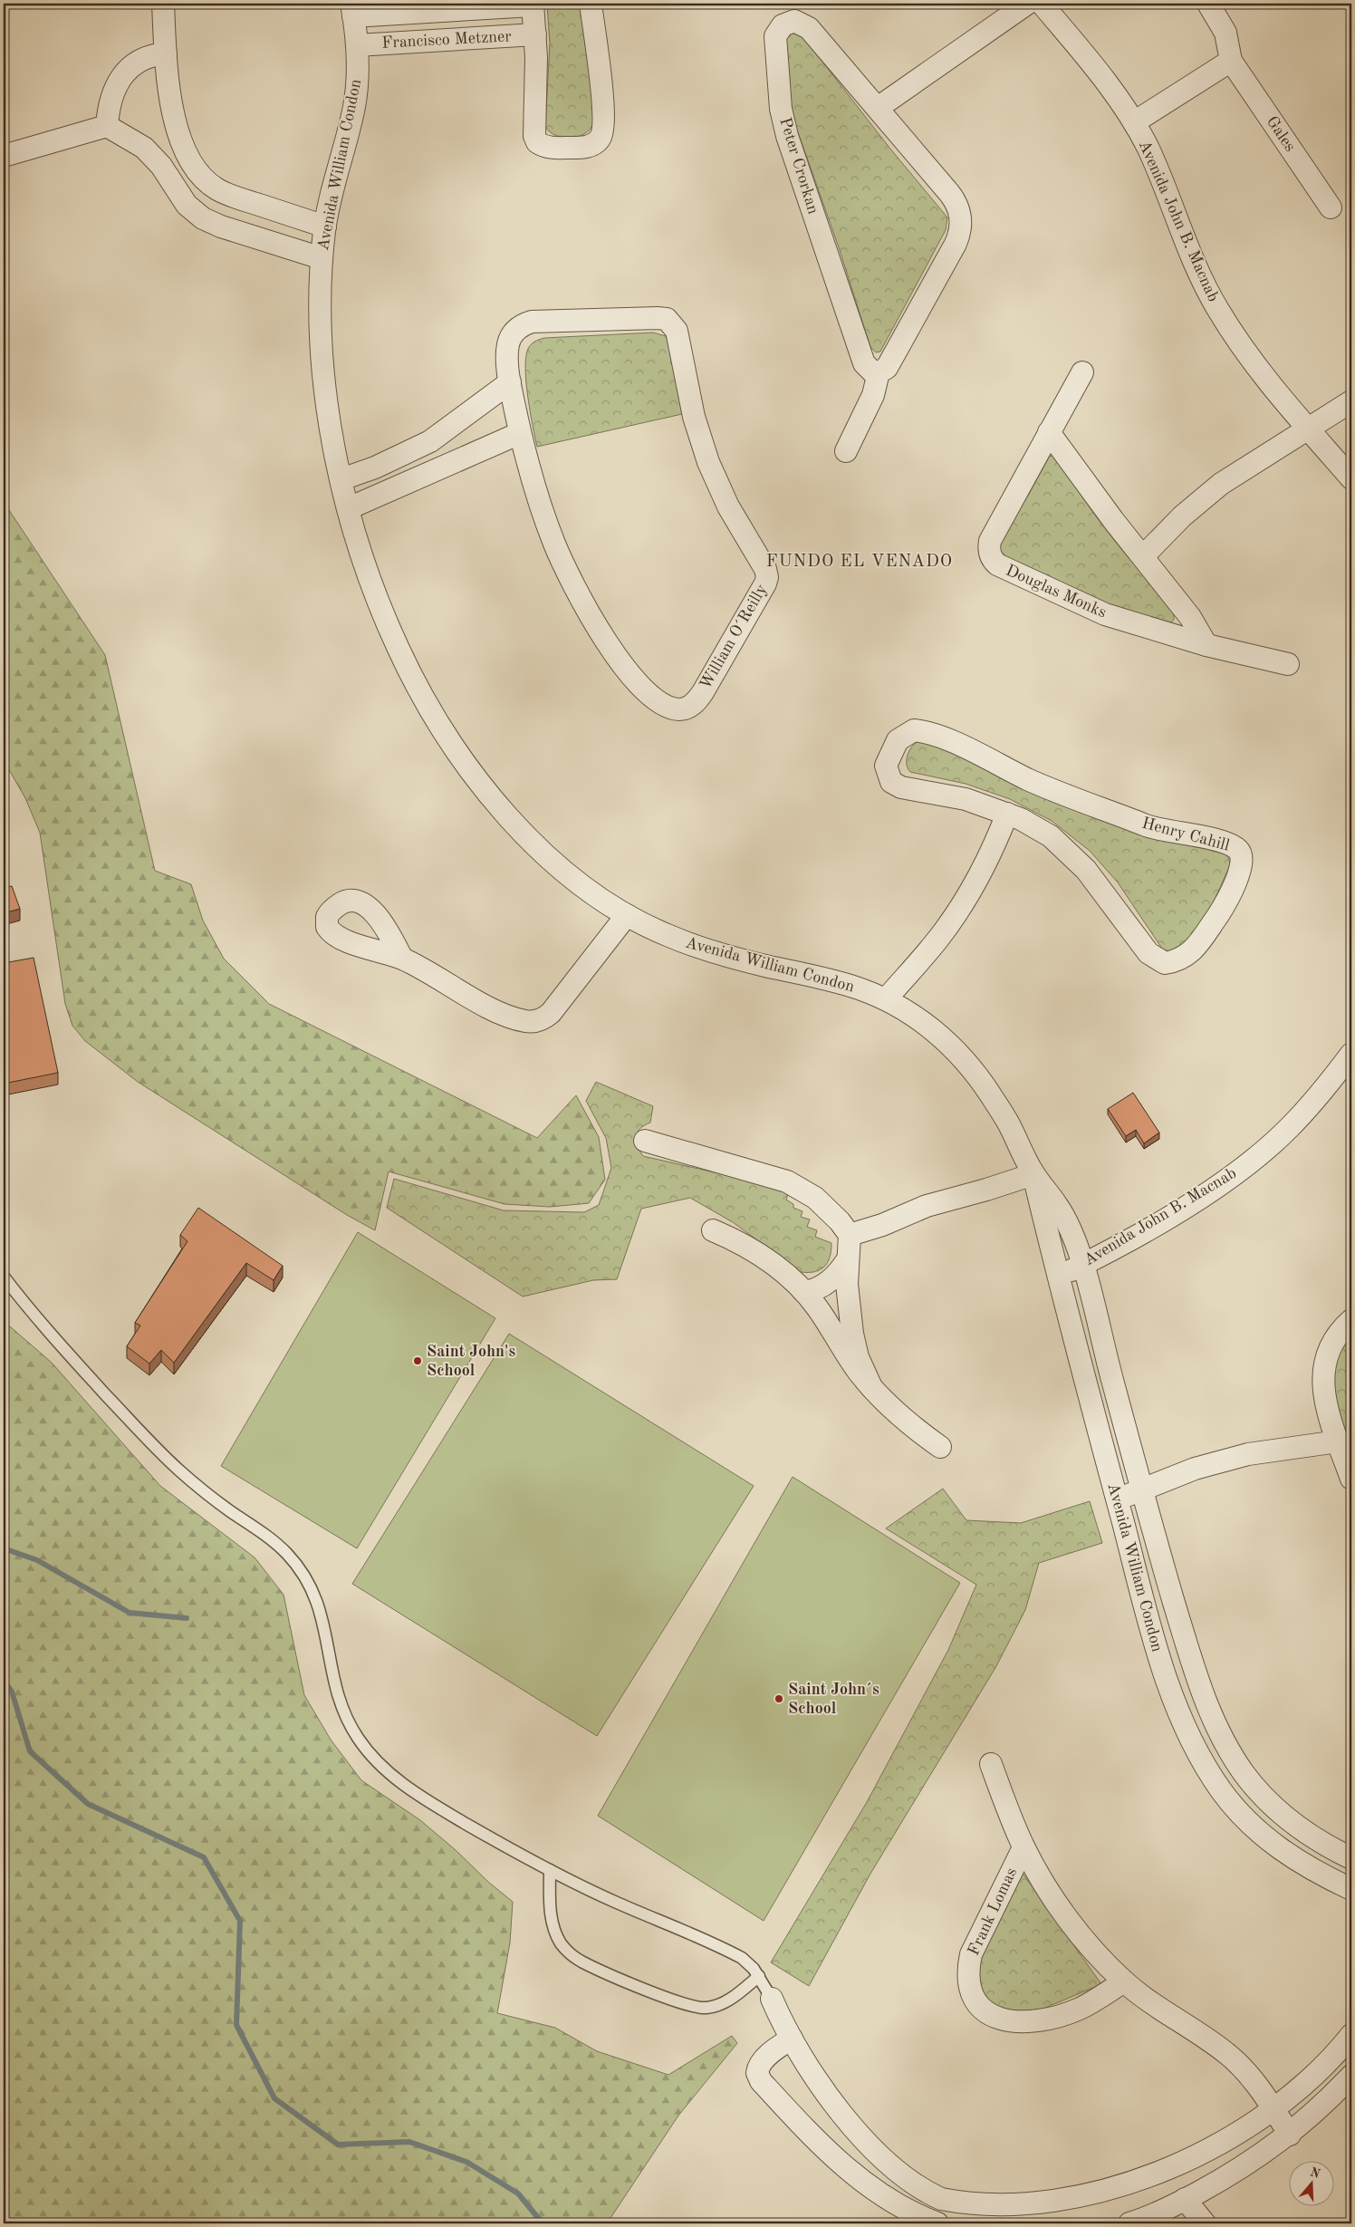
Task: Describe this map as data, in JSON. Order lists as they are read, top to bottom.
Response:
{
  "streets": {
    "street": [
      "Francisco Metzner",
      "Gales",
      "Avenida William Condon",
      "Peter Crorkan",
      "Avenida John B. Macnab",
      "Douglas Monks",
      "William O´Reilly",
      "Henry Cahill",
      "Frank Lomas"
    ]
  },
  "crossings": [
    ["Francisco Metzner", "Avenida William Condon"],
    ["Avenida William Condon", "Avenida John B. Macnab"]
  ],
  "districts": ["FUNDO EL VENADO"],
  "places": ["Saint John's School", "Saint John´s School"],
  "north": "top"
}
